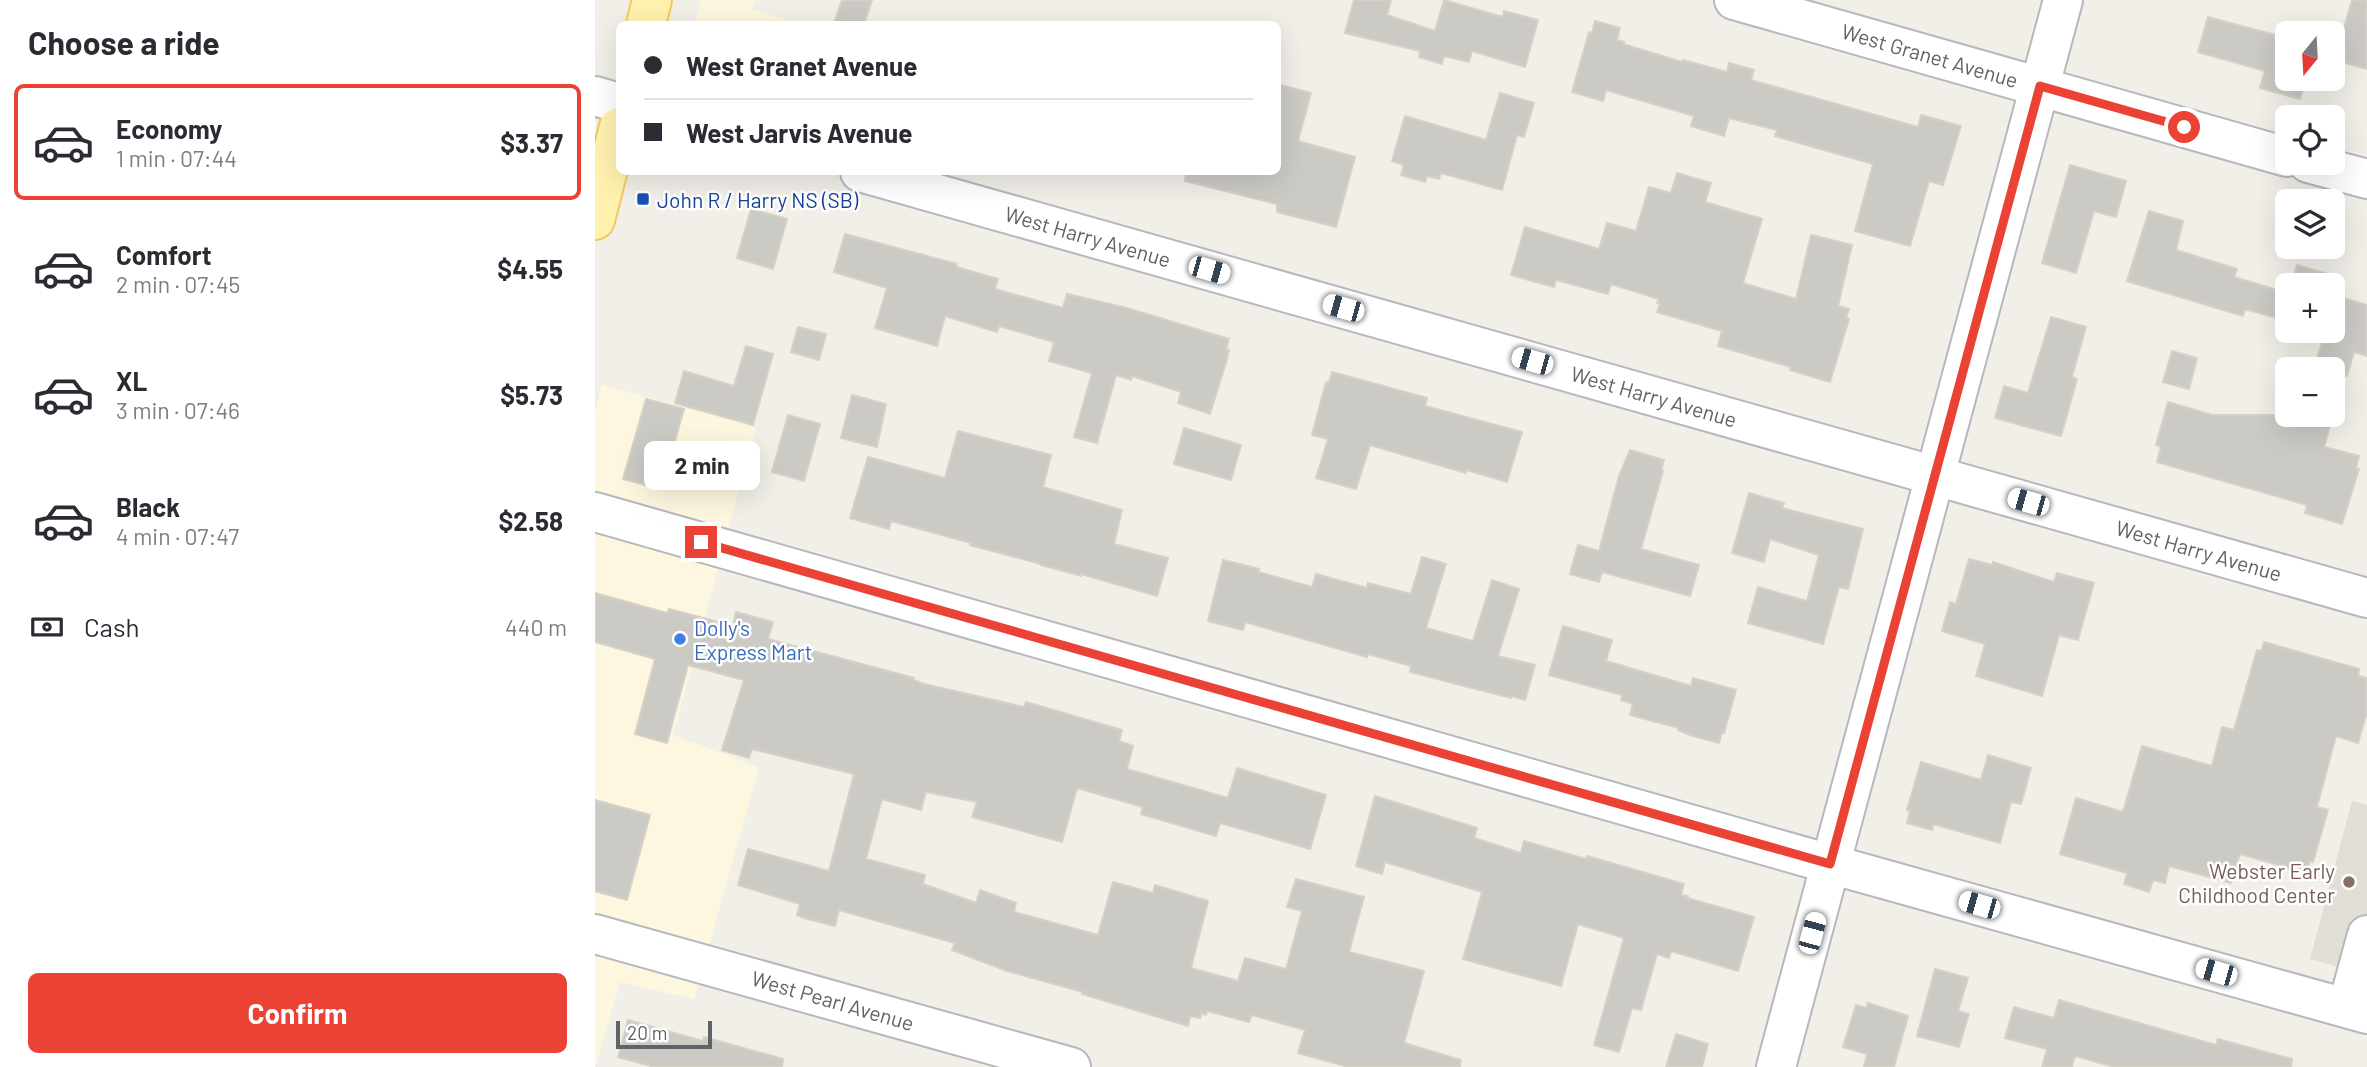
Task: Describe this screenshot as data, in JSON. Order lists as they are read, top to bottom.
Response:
{
  "streets": {
    "street": ["West Granet Avenue", "West Harry Avenue", "West Pearl Avenue"]
  },
  "places": {
    "transit": ["John R / Harry NS (SB)"],
    "other": ["Dolly's Express Mart", "Webster Early Childhood Center"]
  },
  "scale_bar": "20 m",
  "north": "bottom",
  "page": {
    "heading": "Choose a ride",
    "map_buttons": ["+", "−"],
    "banner": ["West Granet Avenue", "West Jarvis Avenue"],
    "list": [
      {
        "name": "Economy",
        "note": "1 min · 07:44",
        "value": "$3.37"
      },
      {
        "name": "Comfort",
        "note": "2 min · 07:45",
        "value": "$4.55"
      },
      {
        "name": "XL",
        "note": "3 min · 07:46",
        "value": "$5.73"
      },
      {
        "name": "Black",
        "note": "4 min · 07:47",
        "value": "$2.58"
      }
    ],
    "bubble": "2 min",
    "pay": ["Cash", "440 m"],
    "buttons": "Confirm",
    "scale": "20 m"
  }
}
